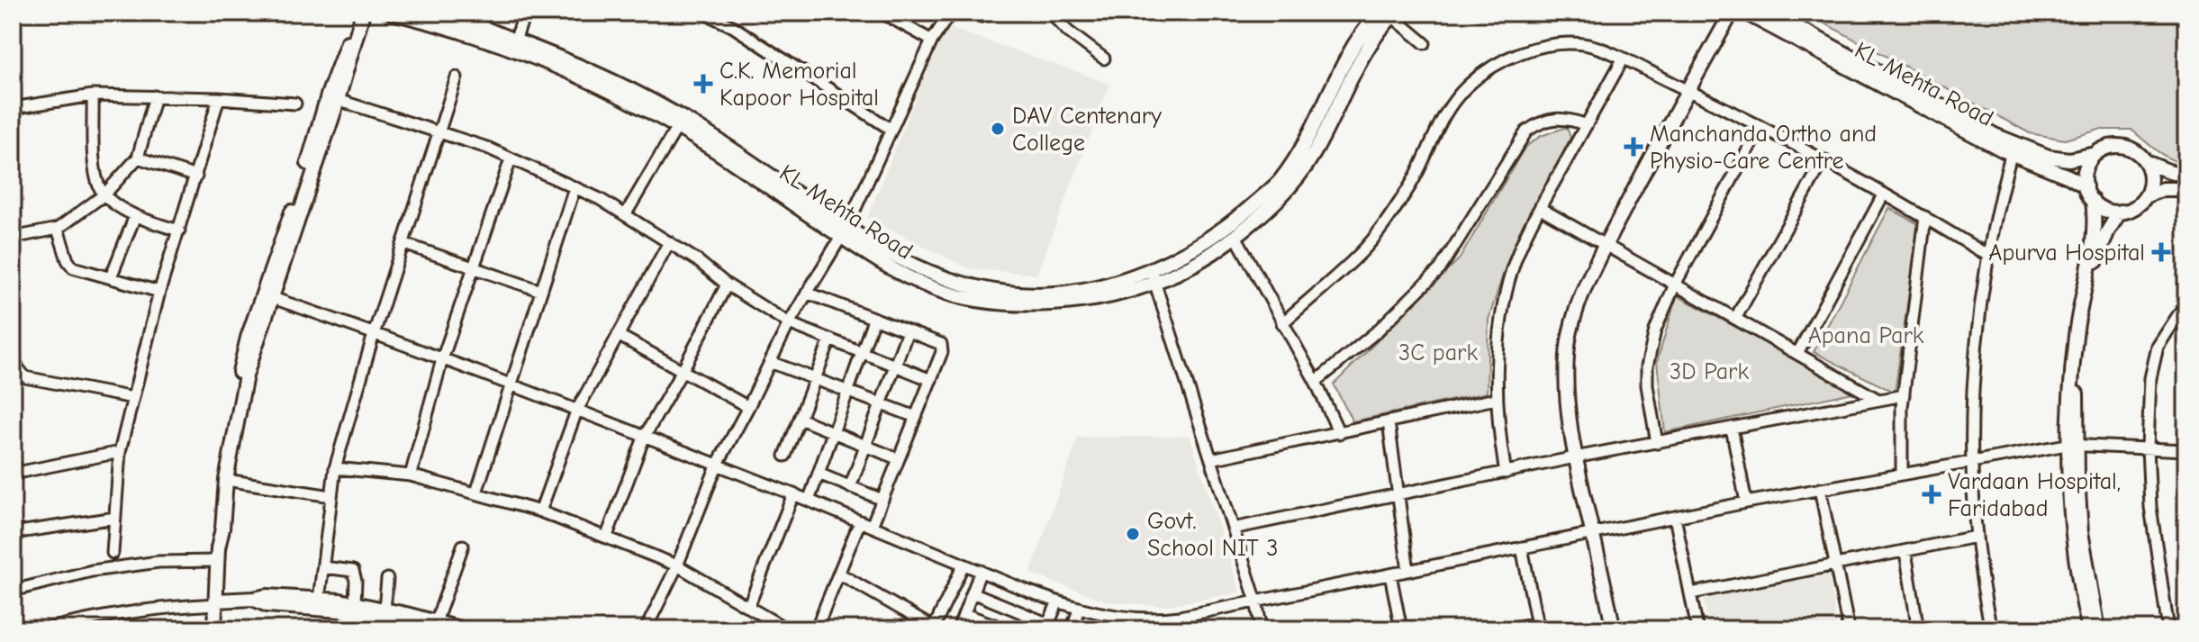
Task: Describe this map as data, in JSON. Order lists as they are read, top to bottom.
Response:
{
  "streets": {
    "street": ["KL Mehta Road"]
  },
  "parks": ["Apana Park", "3C park", "3D Park"],
  "places": {
    "health": [
      "C.K. Memorial Kapoor Hospital",
      "Manchanda Ortho and Physio-Care Centre",
      "Apurva Hospital",
      "Vardaan Hospital, Faridabad"
    ],
    "other": ["DAV Centenary College", "Govt. School NIT 3"]
  }
}
